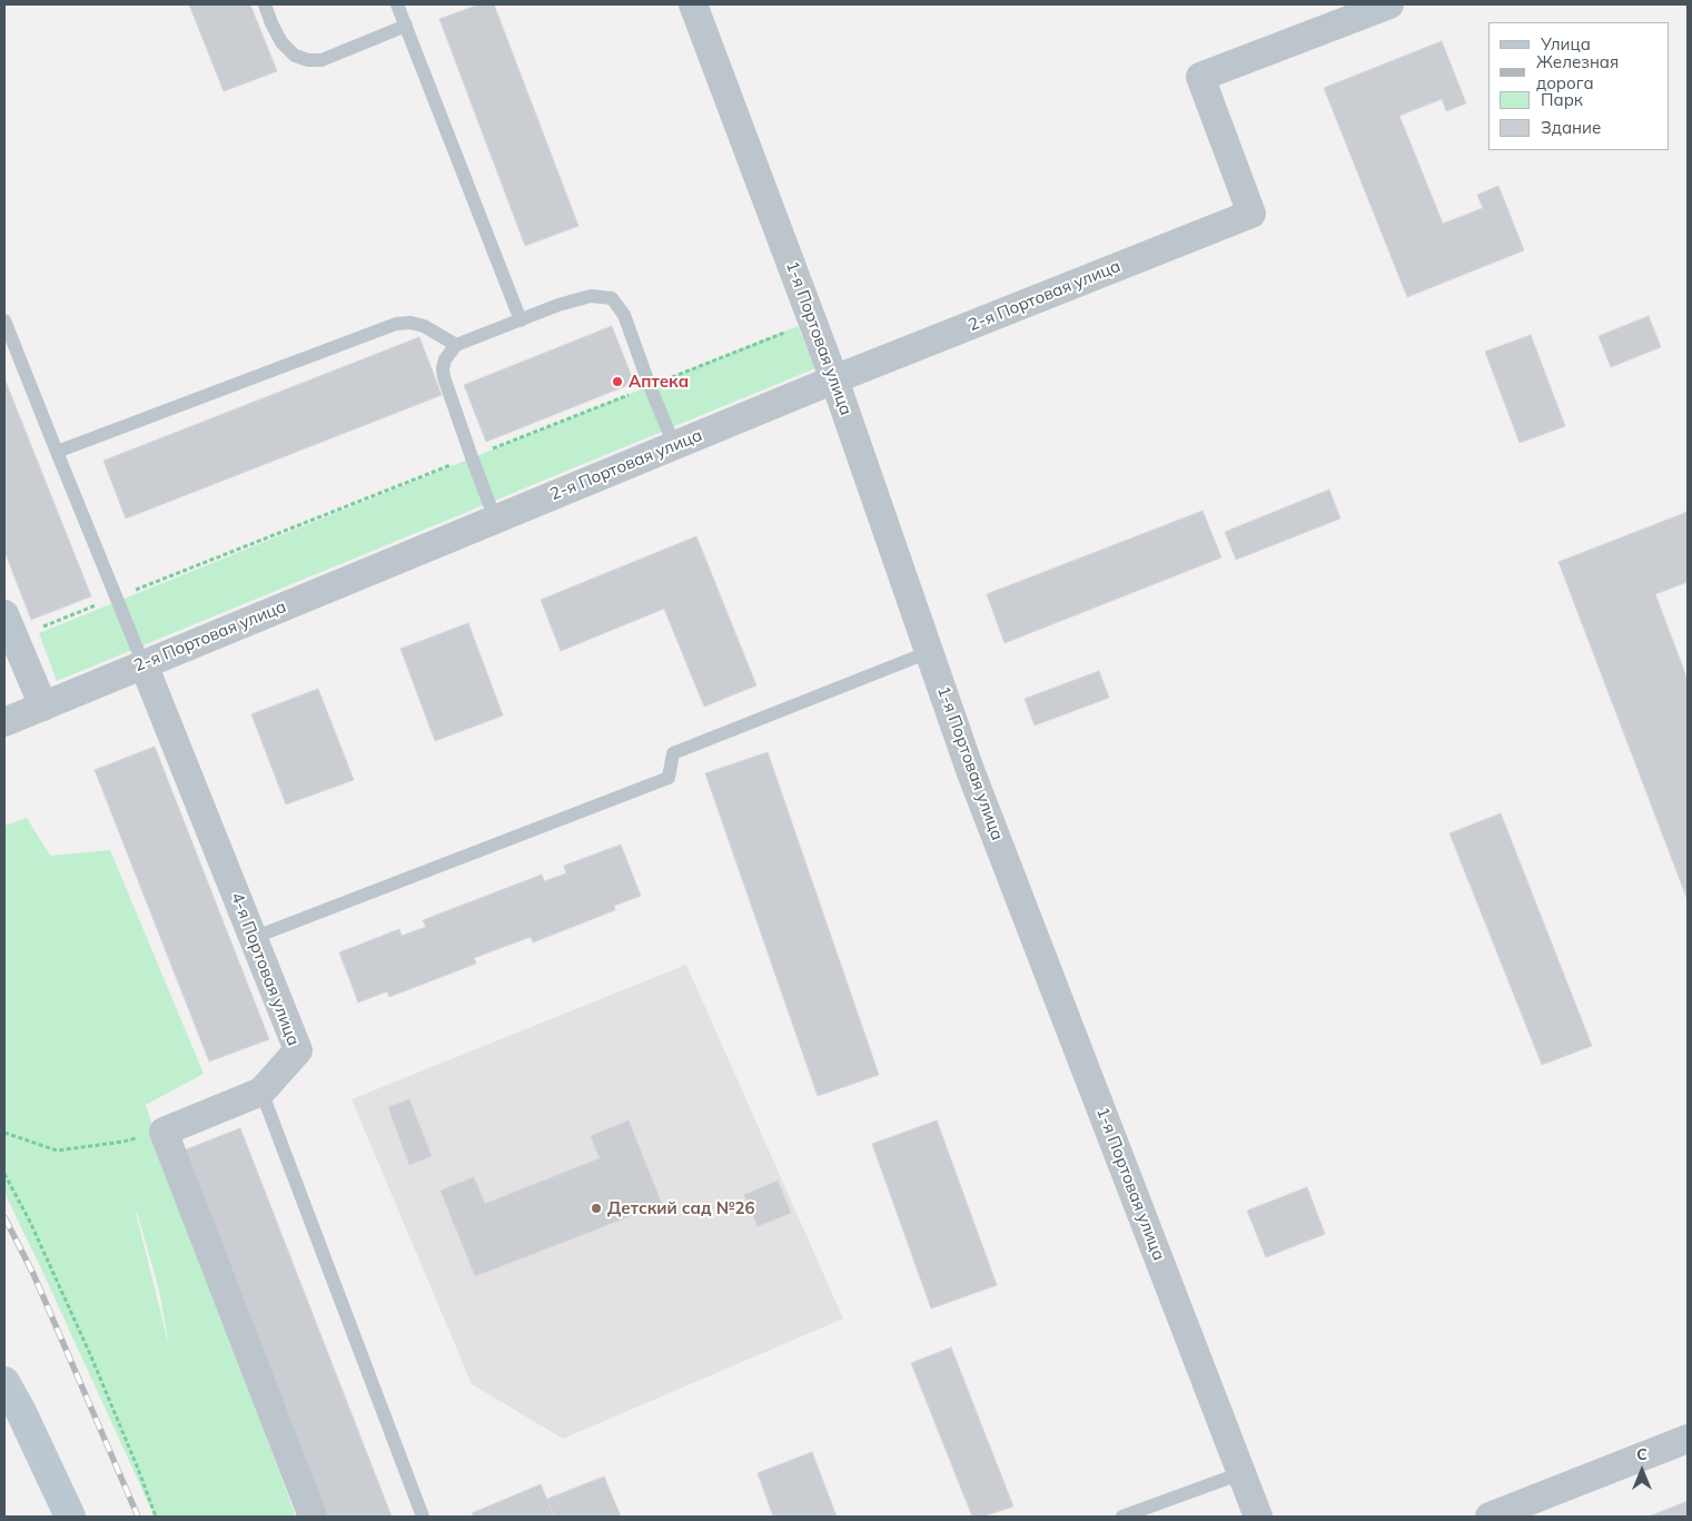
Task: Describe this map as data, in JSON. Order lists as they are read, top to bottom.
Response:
{
  "streets": {
    "street": ["2-я Портовая улица", "1-я Портовая улица", "4-я Портовая улица"]
  },
  "crossings": [
    ["2-я Портовая улица", "1-я Портовая улица"],
    ["2-я Портовая улица", "4-я Портовая улица"]
  ],
  "places": ["Аптека", "Детский сад №26"],
  "legend": [
    "Улица",
    "Железная дорога",
    "Парк",
    "Здание"
  ],
  "north": "top"
}
